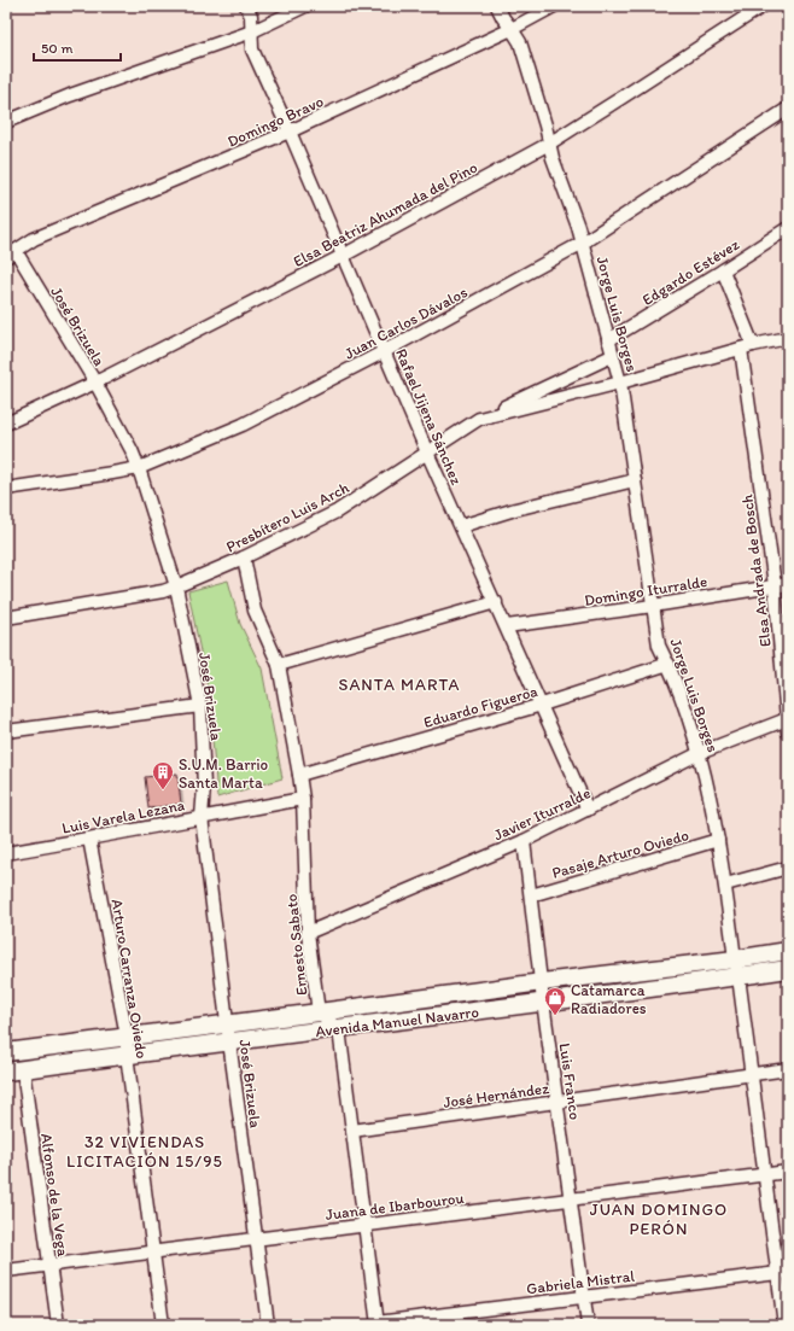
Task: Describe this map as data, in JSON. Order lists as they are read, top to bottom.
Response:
{
  "streets": {
    "main road": ["Avenida Manuel Navarro"],
    "street": [
      "Domingo Bravo",
      "Elsa Beatriz Ahumada del Pino",
      "Edgardo Estévez",
      "Jorge Luis Borges",
      "Juan Carlos Dávalos",
      "José Brizuela",
      "Rafael Jijena Sánchez",
      "Presbítero Luis Arch",
      "Elsa Andrada de Bosch",
      "Domingo Iturralde",
      "Eduardo Figueroa",
      "Javier Iturralde",
      "Luis Varela Lezana",
      "Pasaje Arturo Oviedo",
      "Ernesto Sabato",
      "Arturo Carranza Oviedo",
      "Luis Franco",
      "José Hernández",
      "Alfonso de la Vega",
      "Juana de Ibarbourou",
      "Gabriela Mistral"
    ]
  },
  "crossings": [
    ["Domingo Bravo", "Jorge Luis Borges"],
    ["Domingo Bravo", "José Brizuela"],
    ["Domingo Bravo", "Rafael Jijena Sánchez"],
    ["Elsa Beatriz Ahumada del Pino", "Jorge Luis Borges"],
    ["Elsa Beatriz Ahumada del Pino", "José Brizuela"],
    ["Elsa Beatriz Ahumada del Pino", "Rafael Jijena Sánchez"],
    ["Edgardo Estévez", "Jorge Luis Borges"],
    ["Edgardo Estévez", "Elsa Andrada de Bosch"],
    ["Jorge Luis Borges", "Juan Carlos Dávalos"],
    ["Jorge Luis Borges", "Presbítero Luis Arch"],
    ["Jorge Luis Borges", "Domingo Iturralde"],
    ["Jorge Luis Borges", "Eduardo Figueroa"],
    ["Jorge Luis Borges", "Javier Iturralde"],
    ["Jorge Luis Borges", "Pasaje Arturo Oviedo"],
    ["Jorge Luis Borges", "Avenida Manuel Navarro"],
    ["Jorge Luis Borges", "José Hernández"],
    ["Jorge Luis Borges", "Juana de Ibarbourou"],
    ["Jorge Luis Borges", "Gabriela Mistral"],
    ["Juan Carlos Dávalos", "José Brizuela"],
    ["Juan Carlos Dávalos", "Rafael Jijena Sánchez"],
    ["José Brizuela", "Presbítero Luis Arch"],
    ["José Brizuela", "Luis Varela Lezana"],
    ["José Brizuela", "Avenida Manuel Navarro"],
    ["José Brizuela", "Juana de Ibarbourou"],
    ["Rafael Jijena Sánchez", "Presbítero Luis Arch"],
    ["Rafael Jijena Sánchez", "Domingo Iturralde"],
    ["Rafael Jijena Sánchez", "Eduardo Figueroa"],
    ["Rafael Jijena Sánchez", "Javier Iturralde"],
    ["Presbítero Luis Arch", "Elsa Andrada de Bosch"],
    ["Presbítero Luis Arch", "Ernesto Sabato"],
    ["Elsa Andrada de Bosch", "Domingo Iturralde"],
    ["Elsa Andrada de Bosch", "Javier Iturralde"],
    ["Eduardo Figueroa", "Ernesto Sabato"],
    ["Javier Iturralde", "Ernesto Sabato"],
    ["Javier Iturralde", "Luis Franco"],
    ["Luis Varela Lezana", "Ernesto Sabato"],
    ["Luis Varela Lezana", "Arturo Carranza Oviedo"],
    ["Pasaje Arturo Oviedo", "Luis Franco"],
    ["Ernesto Sabato", "Avenida Manuel Navarro"],
    ["Arturo Carranza Oviedo", "Avenida Manuel Navarro"],
    ["Arturo Carranza Oviedo", "Juana de Ibarbourou"],
    ["Avenida Manuel Navarro", "Luis Franco"],
    ["Avenida Manuel Navarro", "Alfonso de la Vega"],
    ["Luis Franco", "José Hernández"],
    ["Luis Franco", "Juana de Ibarbourou"],
    ["Luis Franco", "Gabriela Mistral"],
    ["Alfonso de la Vega", "Juana de Ibarbourou"]
  ],
  "districts": ["SANTA MARTA", "32 VIVIENDAS LICITACIÓN 15/95", "JUAN DOMINGO PERÓN"],
  "places": {
    "building": ["S.U.M. Barrio Santa Marta"],
    "shop": ["Catamarca Radiadores"]
  },
  "scale_bar": "50 m"
}
